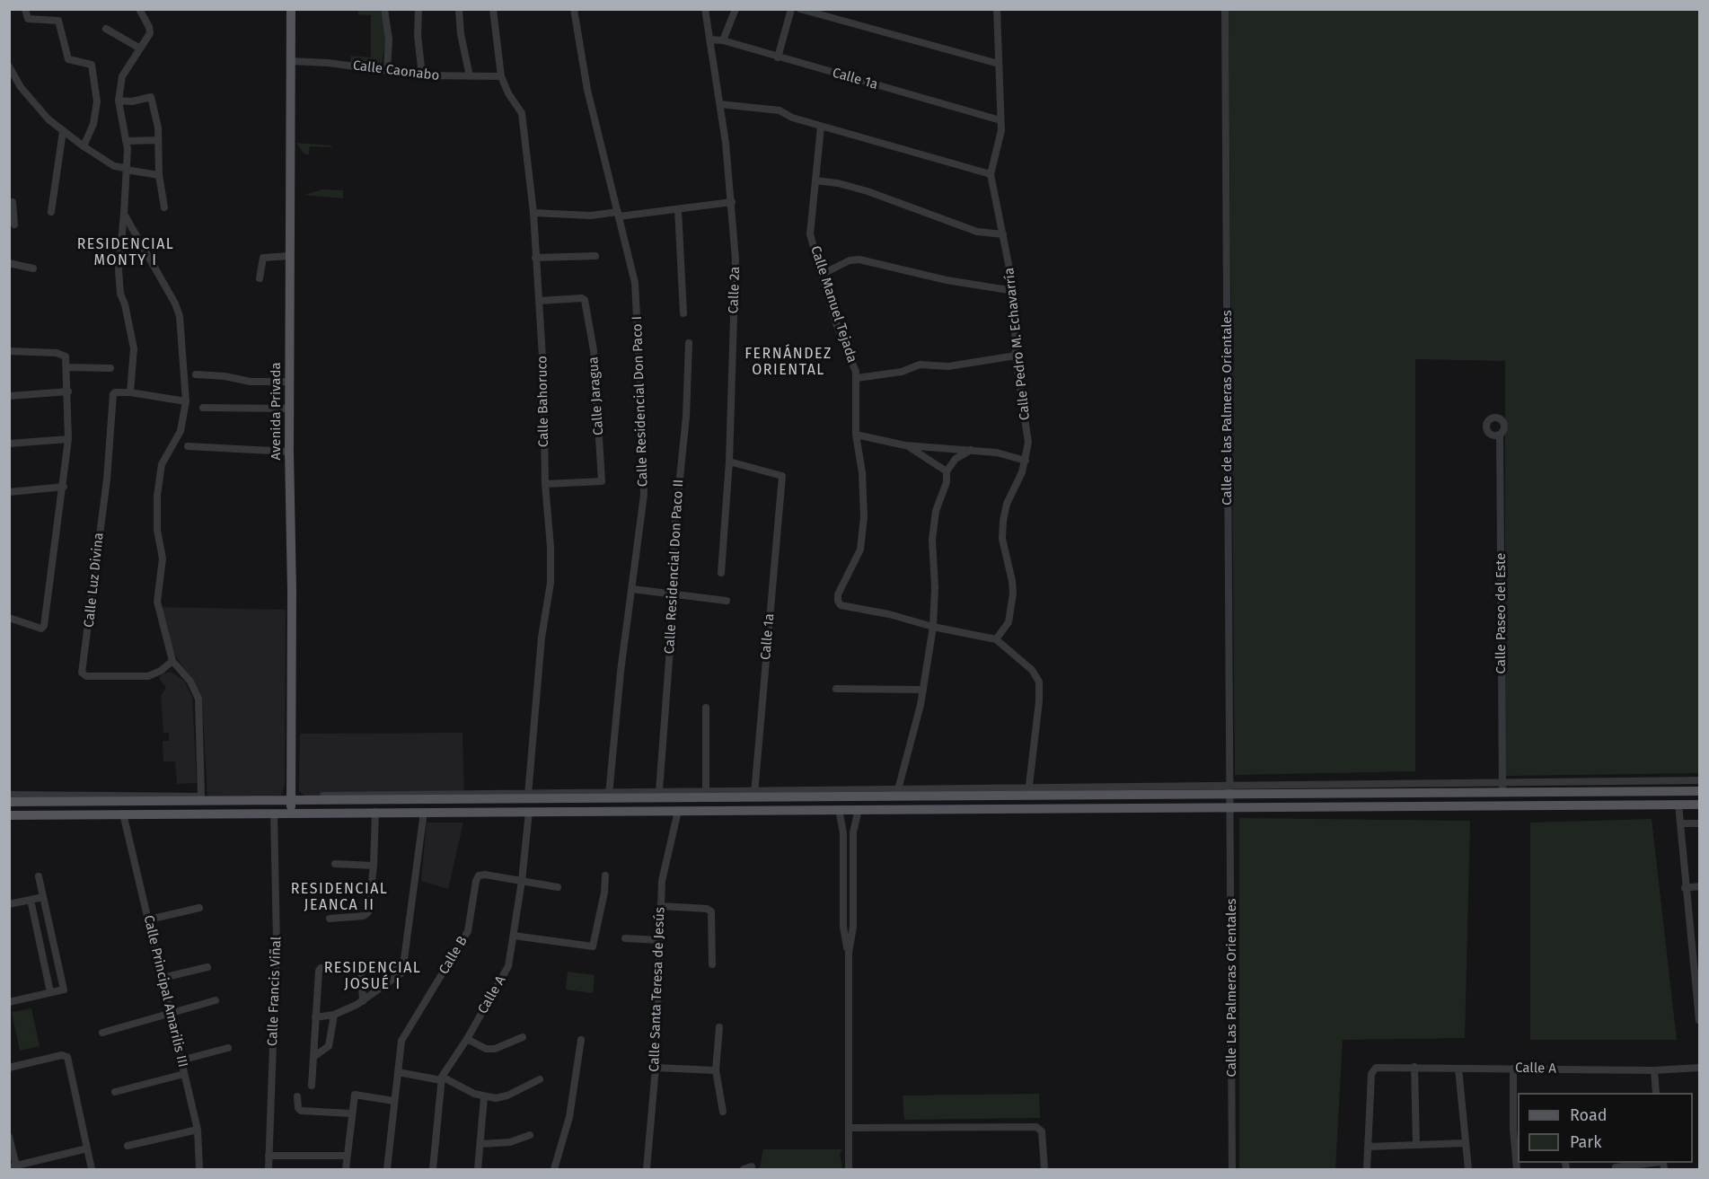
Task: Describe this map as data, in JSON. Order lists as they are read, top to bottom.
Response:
{
  "streets": {
    "main road": ["Avenida Privada"],
    "street": [
      "Calle Caonabo",
      "Calle 1a",
      "Calle 2a",
      "Calle Manuel Tejada",
      "Calle Pedro M. Echavarría",
      "Calle Jaragua",
      "Calle Bahoruco",
      "Calle Residencial Don Paco I",
      "Calle de las Palmeras Orientales",
      "Calle Residencial Don Paco II",
      "Calle Luz Divina",
      "Calle Paseo del Este",
      "Calle B",
      "Calle Las Palmeras Orientales",
      "Calle Santa Teresa de Jesús",
      "Calle Principal Amarilis III",
      "Calle Francis Viñal",
      "Calle A"
    ]
  },
  "crossings": [
    ["Calle Caonabo", "Calle Bahoruco"],
    ["Calle Caonabo", "Avenida Privada"],
    ["Calle 1a", "Calle 2a"],
    ["Calle 1a", "Calle Pedro M. Echavarría"],
    ["Calle Jaragua", "Calle Bahoruco"],
    ["Calle de las Palmeras Orientales", "Calle Las Palmeras Orientales"],
    ["Calle B", "Calle A"]
  ],
  "districts": [
    "RESIDENCIAL MONTY I",
    "FERNÁNDEZ ORIENTAL",
    "RESIDENCIAL JEANCA II",
    "RESIDENCIAL JOSUÉ I"
  ],
  "legend": ["Road", "Park"]
}
